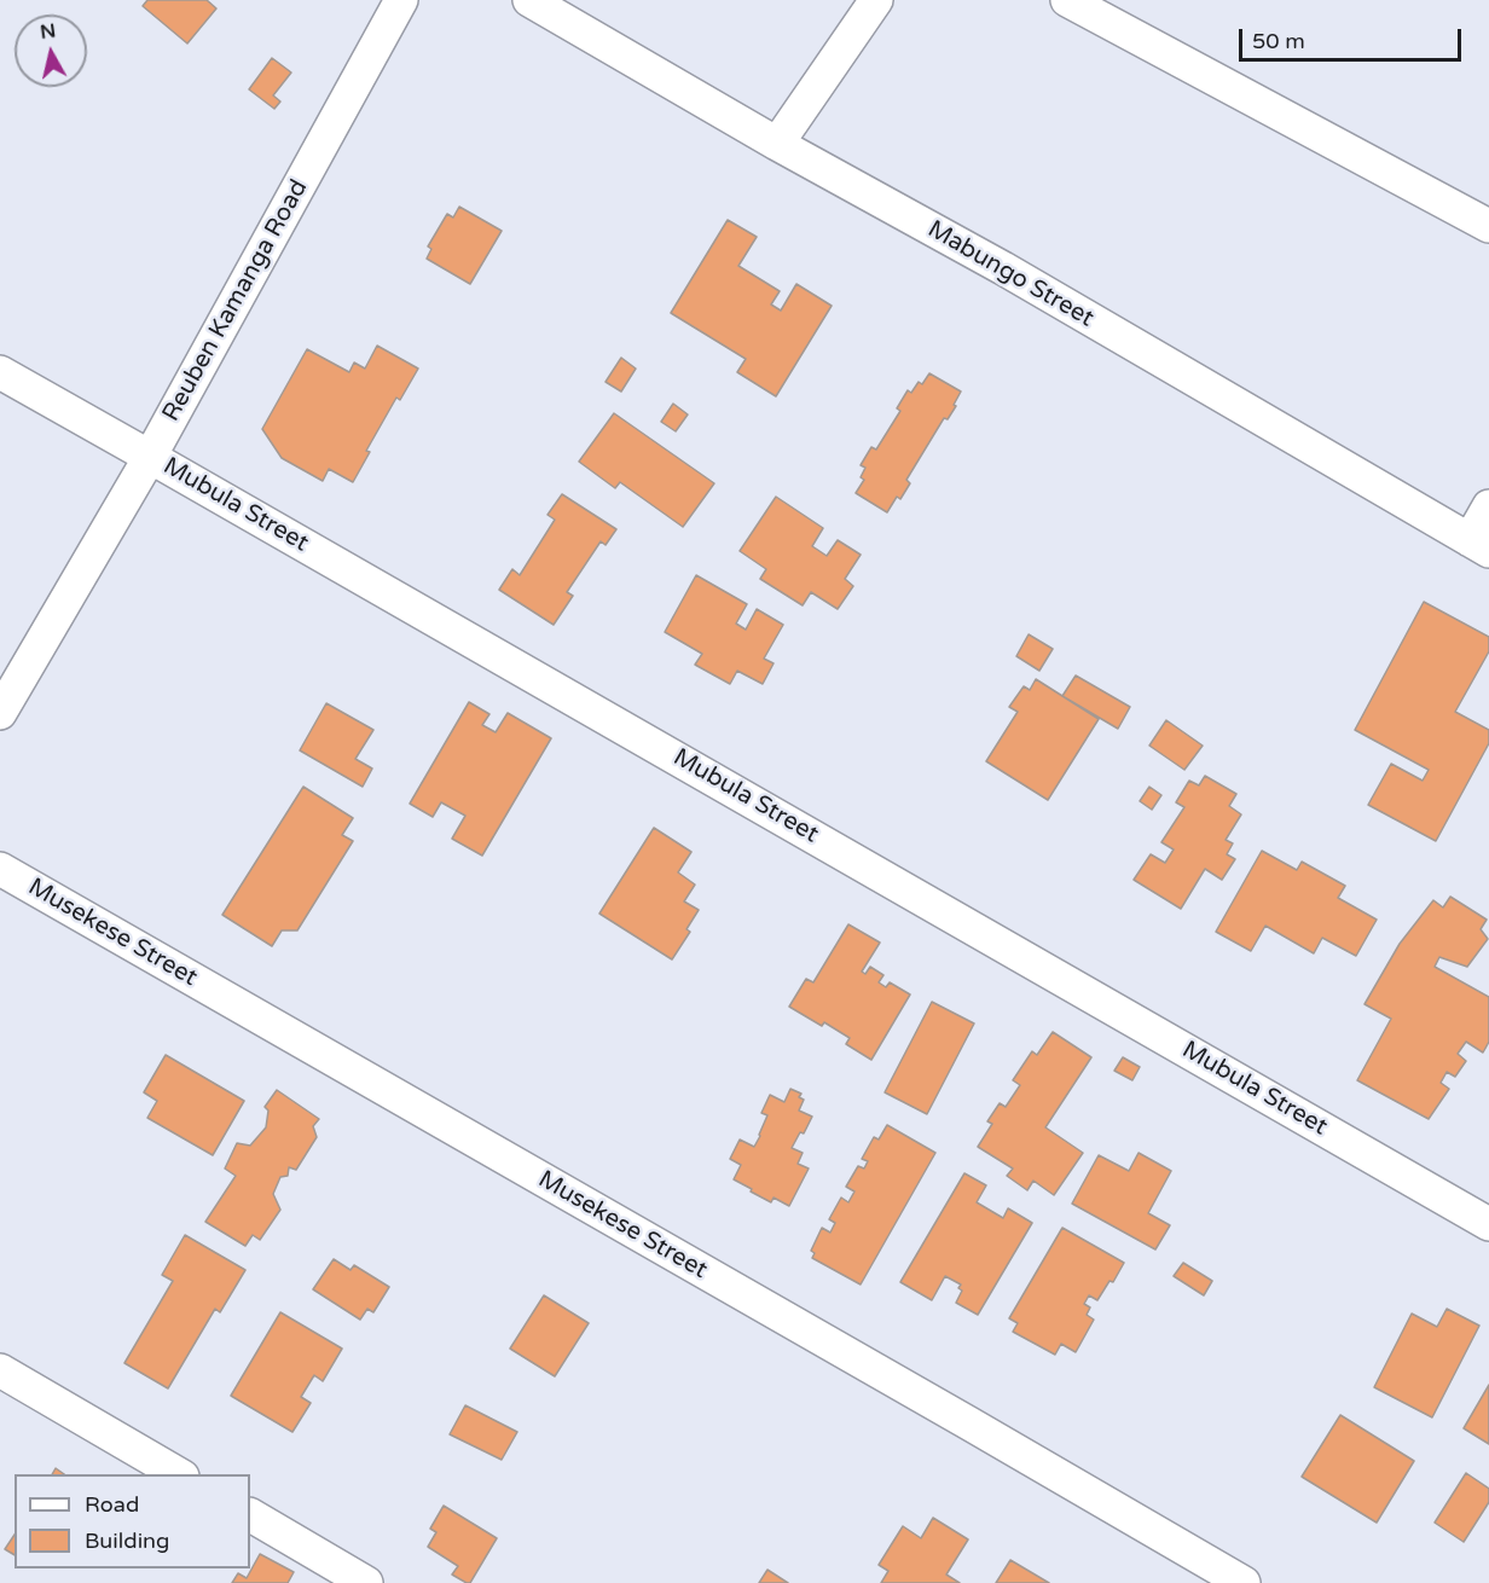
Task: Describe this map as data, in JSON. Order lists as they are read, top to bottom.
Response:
{
  "streets": {
    "street": [
      "Mabungo Street",
      "Reuben Kamanga Road",
      "Mubula Street",
      "Musekese Street"
    ]
  },
  "crossings": [
    ["Reuben Kamanga Road", "Mubula Street"]
  ],
  "legend": ["Road", "Building"],
  "scale_bar": "50 m",
  "north": "top"
}
